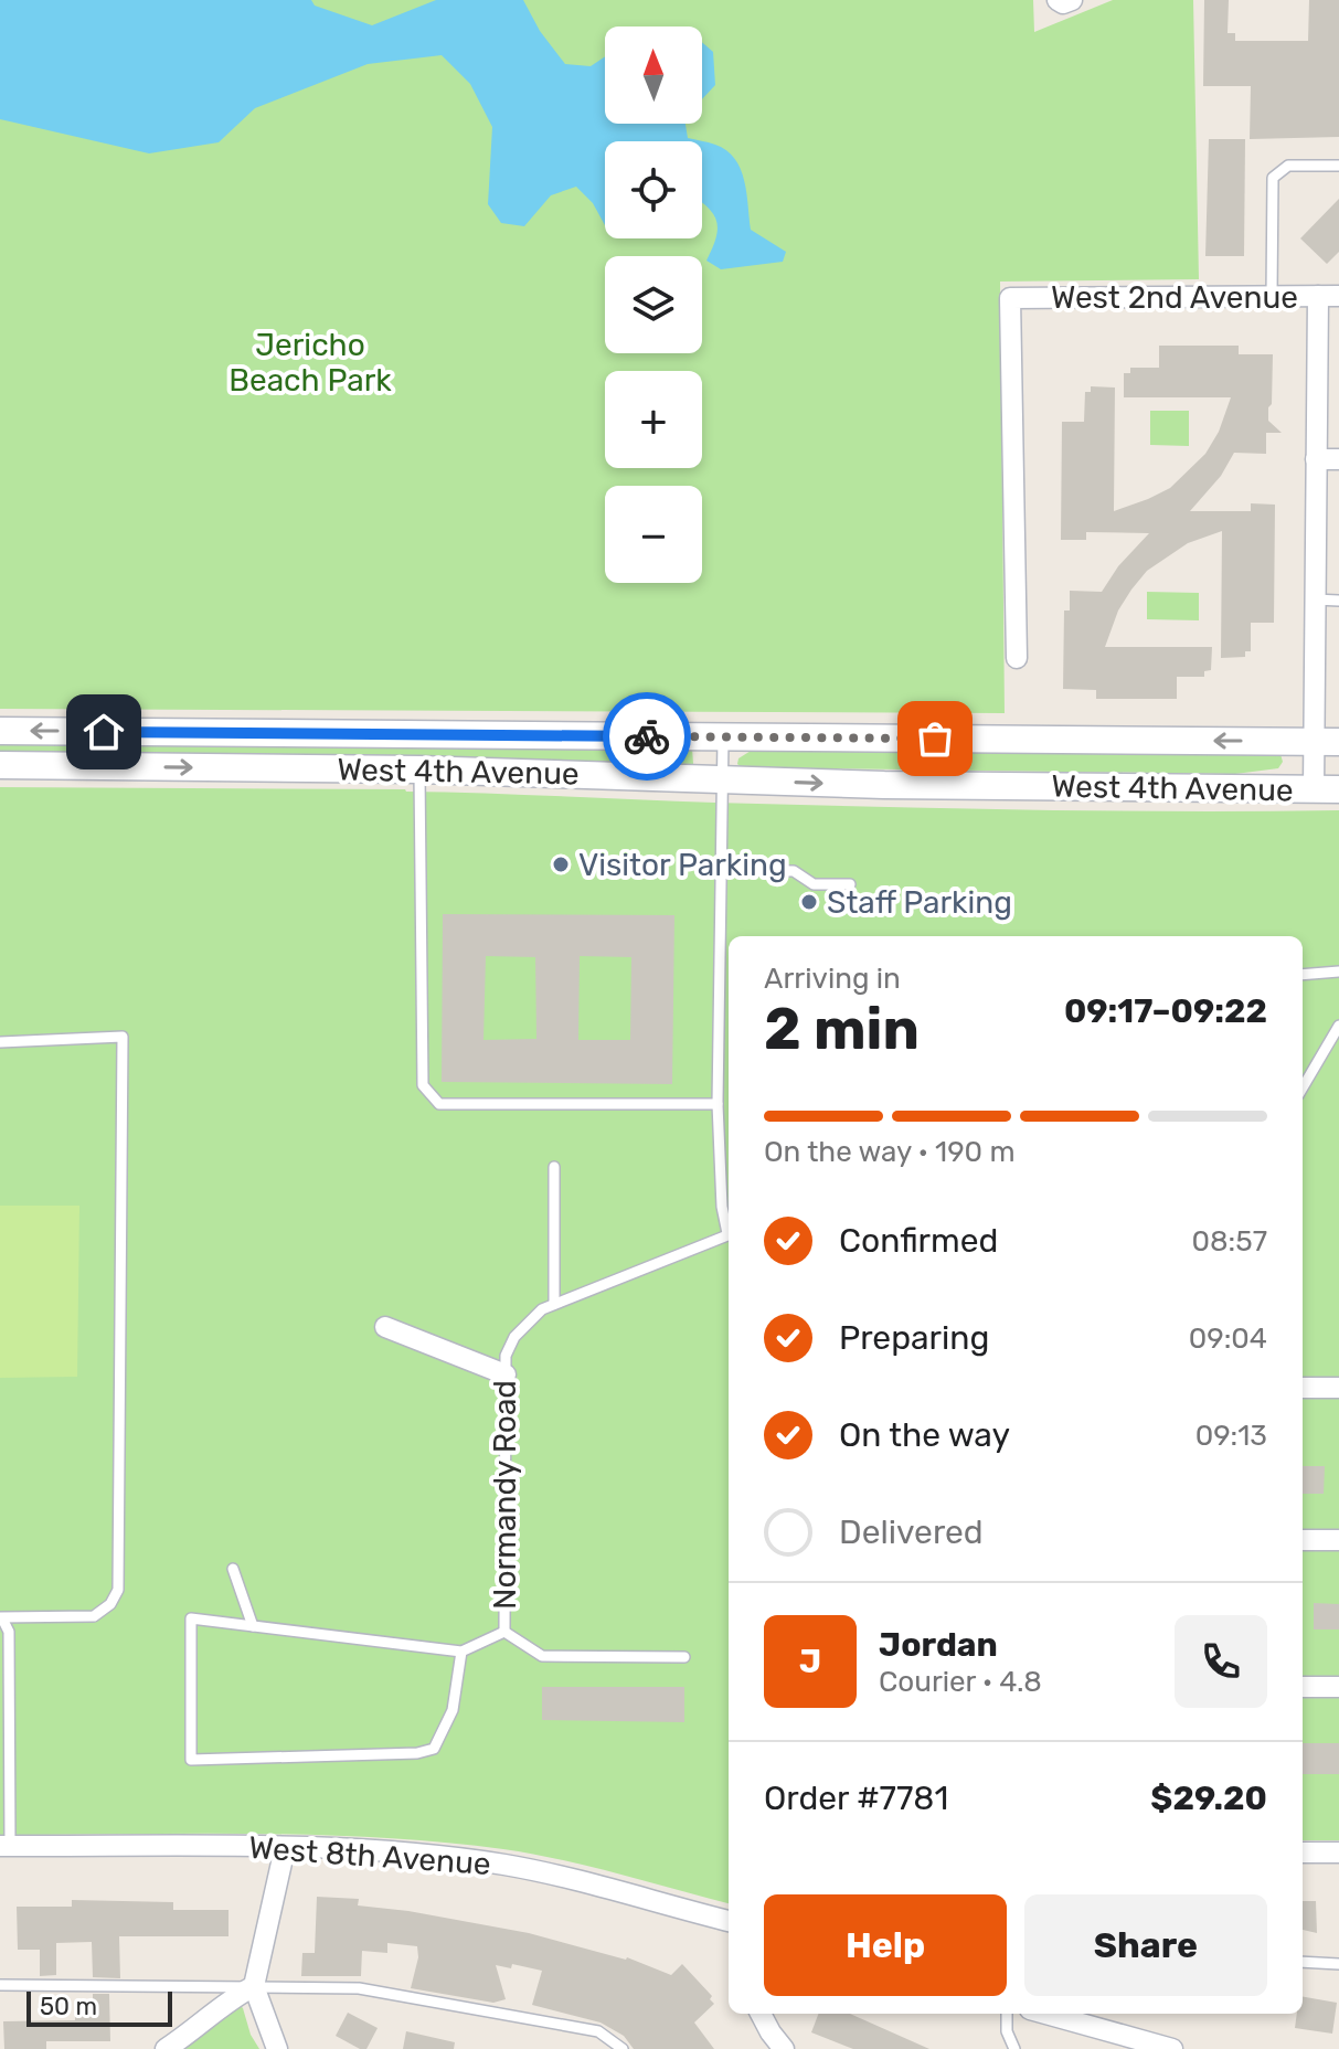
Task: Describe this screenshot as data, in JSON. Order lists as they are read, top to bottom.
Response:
{
  "streets": {
    "main road": ["West 4th Avenue"],
    "street": ["West 2nd Avenue", "West 8th Avenue"],
    "lane": ["Normandy Road"]
  },
  "parks": ["Jericho Beach Park"],
  "places": ["Visitor Parking", "Staff Parking"],
  "scale_bar": "50 m",
  "north": "top",
  "page": {
    "map_buttons": ["+", "−"],
    "heading": ["2 min", "Arriving in", "09:17–09:22"],
    "panel": [
      "Jordan",
      "Courier · 4.8",
      "Order #7781",
      "$29.20"
    ],
    "bar": "On the way · 190 m",
    "list": [
      ["Confirmed", "08:57"],
      ["Preparing", "09:04"],
      ["On the way", "09:13"],
      "Delivered"
    ],
    "round": "J",
    "buttons": ["Help", "Share"],
    "scale": "50 m"
  }
}
